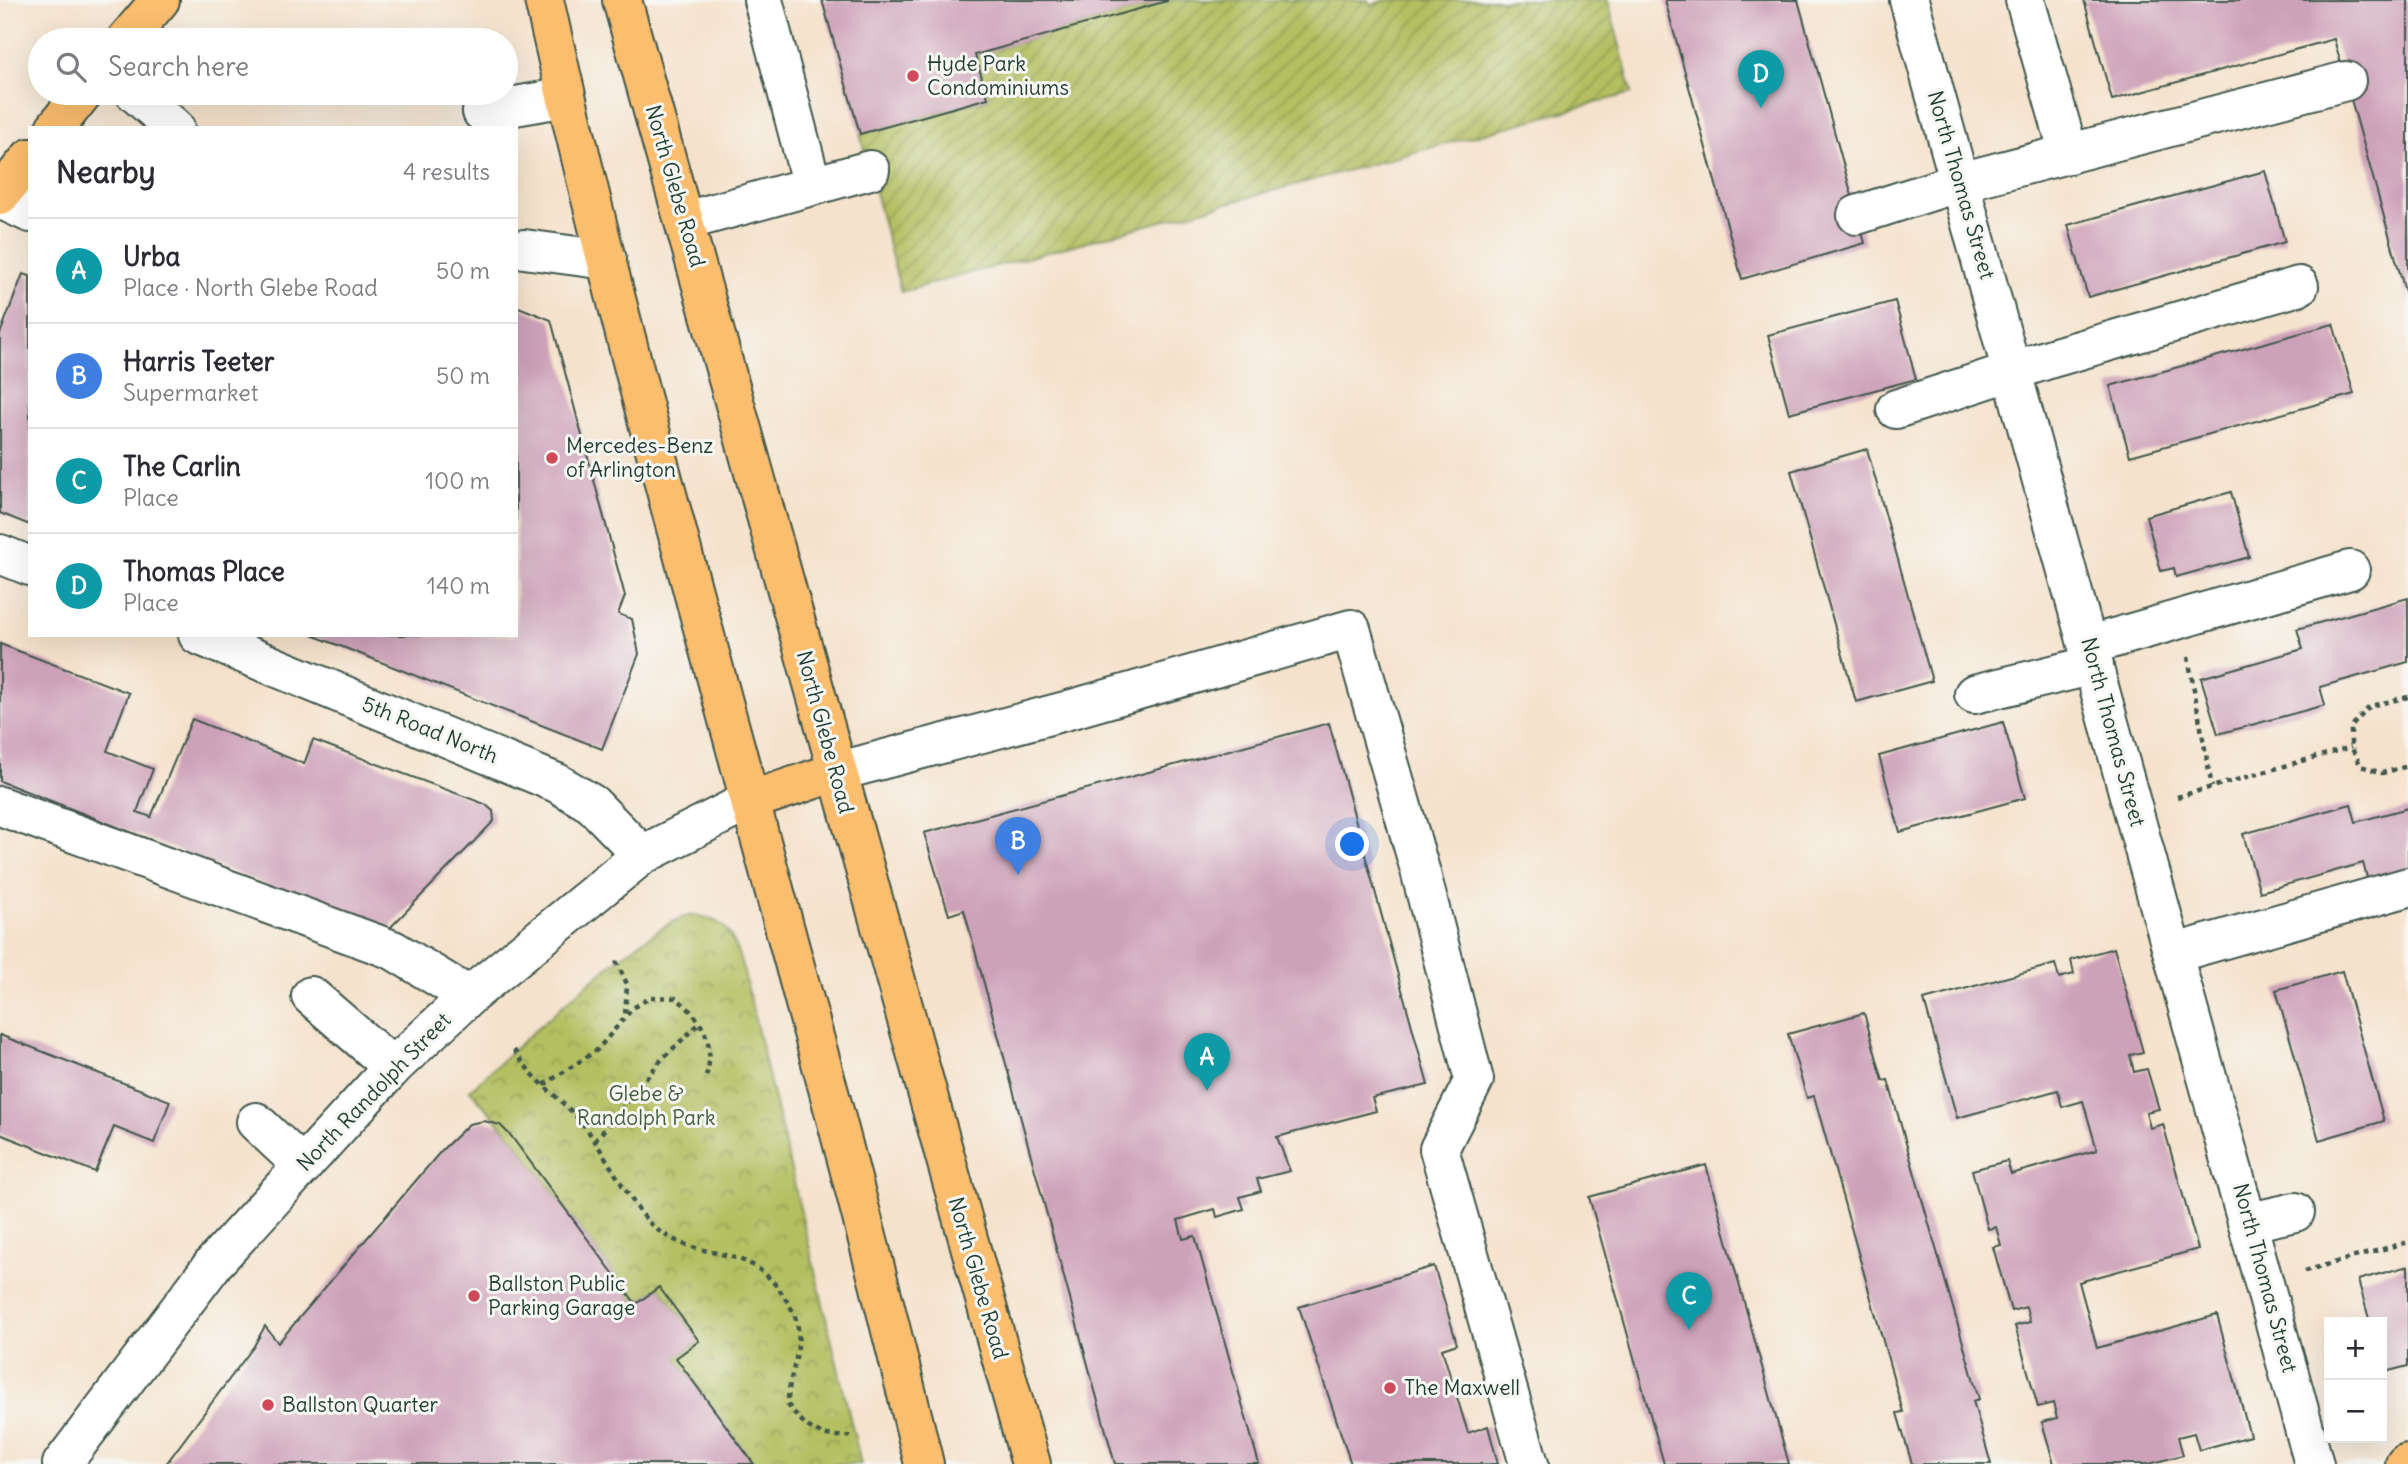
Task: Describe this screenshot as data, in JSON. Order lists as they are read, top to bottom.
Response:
{
  "streets": {
    "main road": ["North Glebe Road", "North Randolph Street"],
    "street": ["North Thomas Street", "5th Road North"]
  },
  "crossings": [
    ["North Glebe Road", "North Randolph Street"],
    ["5th Road North", "North Randolph Street"]
  ],
  "parks": ["Glebe & Randolph Park"],
  "places": [
    "Hyde Park Condominiums",
    "Mercedes-Benz of Arlington",
    "Ballston Public Parking Garage",
    "The Maxwell",
    "Ballston Quarter"
  ],
  "page": {
    "search": "Search here",
    "pins": [
      "D",
      "B",
      "A",
      "C"
    ],
    "heading": ["Nearby", "4 results"],
    "list": [
      {
        "mark": "A",
        "name": "Urba",
        "note": "Place · North Glebe Road",
        "value": "50 m"
      },
      {
        "mark": "B",
        "name": "Harris Teeter",
        "note": "Supermarket",
        "value": "50 m"
      },
      {
        "mark": "C",
        "name": "The Carlin",
        "note": "Place",
        "value": "100 m"
      },
      {
        "mark": "D",
        "name": "Thomas Place",
        "note": "Place",
        "value": "140 m"
      }
    ],
    "map_buttons": ["+", "−"]
  }
}
